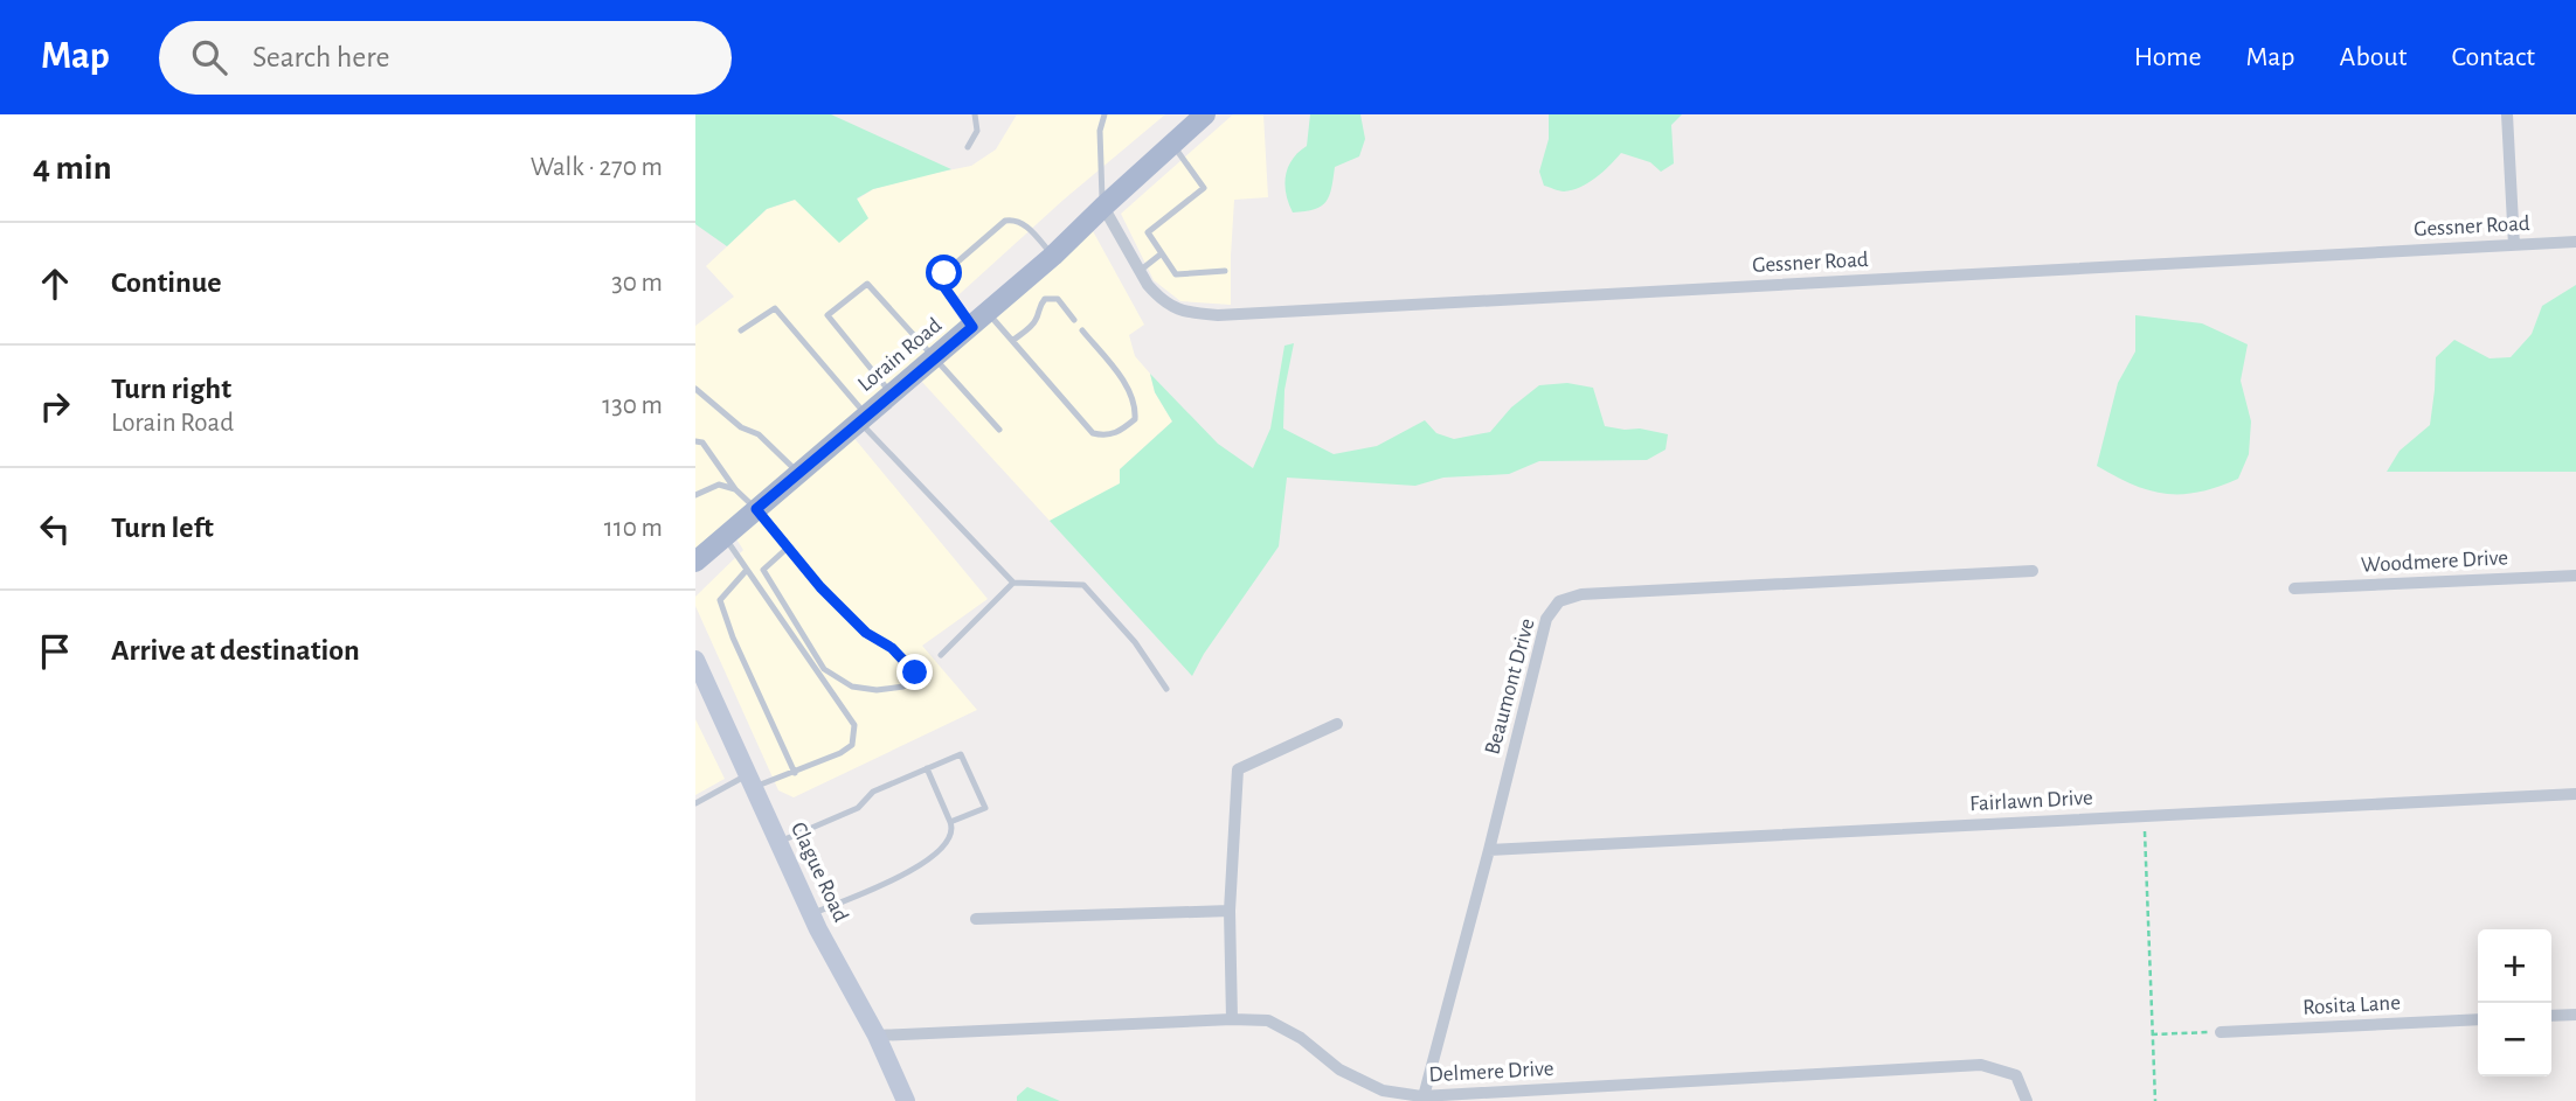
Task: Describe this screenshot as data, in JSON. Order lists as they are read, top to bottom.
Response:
{
  "streets": {
    "main road": ["Lorain Road", "Clague Road"],
    "street": [
      "Gessner Road",
      "Woodmere Drive",
      "Beaumont Drive",
      "Fairlawn Drive",
      "Rosita Lane",
      "Delmere Drive"
    ]
  },
  "crossings": [
    ["Gessner Road", "Lorain Road"],
    ["Beaumont Drive", "Fairlawn Drive"],
    ["Beaumont Drive", "Delmere Drive"],
    ["Clague Road", "Delmere Drive"]
  ],
  "page": {
    "header": "Map",
    "search": "Search here",
    "nav": [
      "Home",
      "Map",
      "About",
      "Contact"
    ],
    "heading": ["4 min", "Walk · 270 m"],
    "list": [
      ["Continue", "30 m"],
      ["Turn right", "Lorain Road", "130 m"],
      ["Turn left", "110 m"],
      "Arrive at destination"
    ],
    "map_buttons": ["+", "−"]
  }
}
